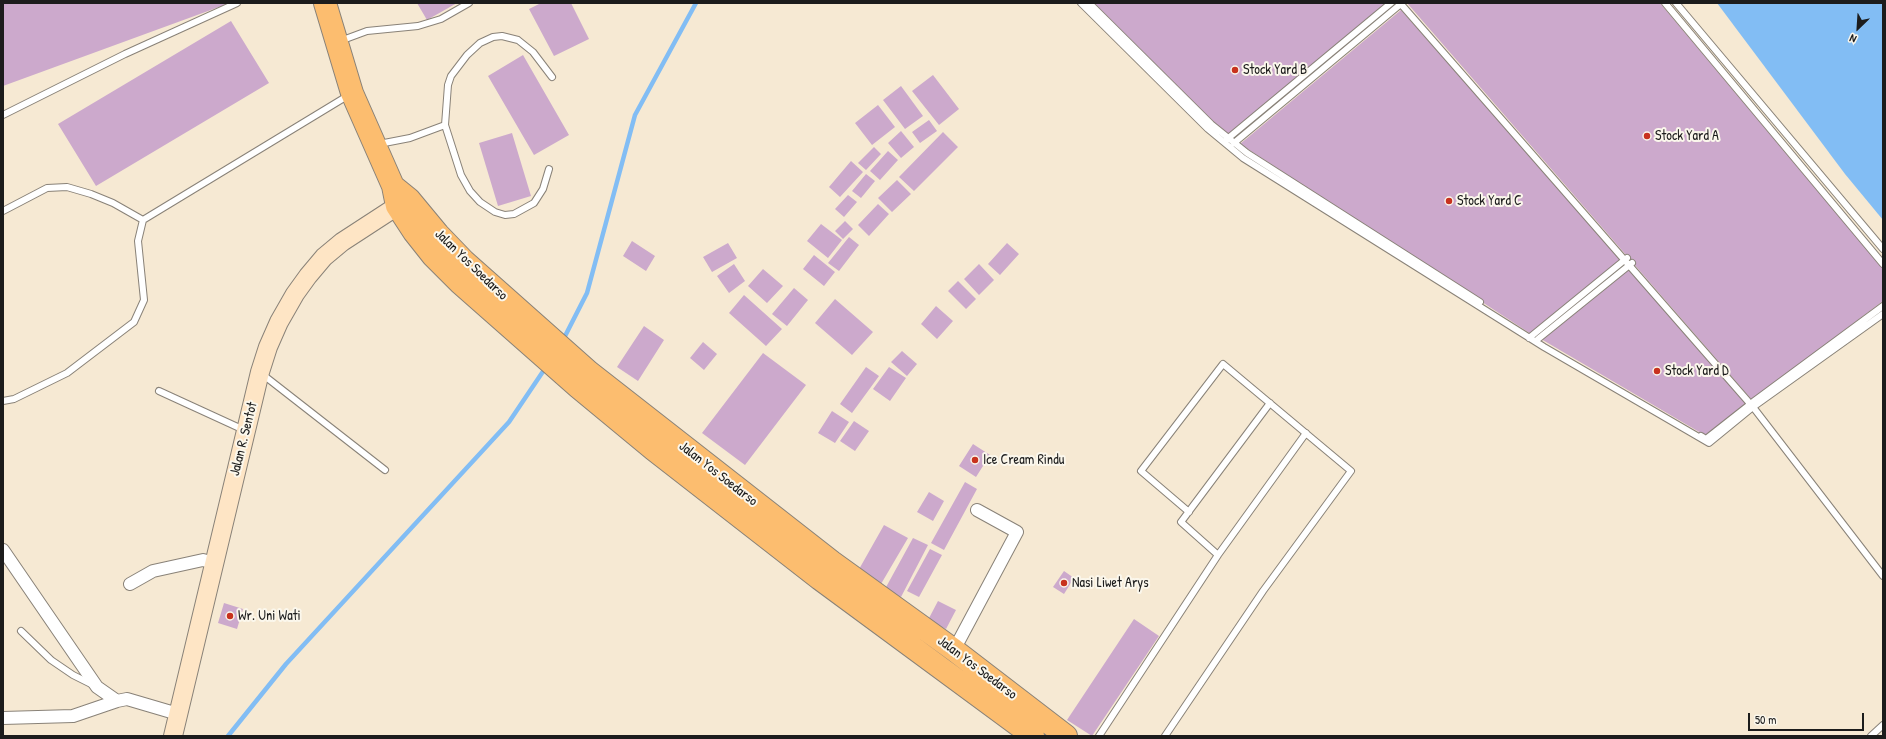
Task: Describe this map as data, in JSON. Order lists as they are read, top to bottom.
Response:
{
  "streets": {
    "highway": ["Jalan Yos Soedarso"],
    "street": ["Jalan R. Sentot"]
  },
  "crossings": [
    ["Jalan Yos Soedarso", "Jalan R. Sentot"]
  ],
  "places": [
    "Stock Yard B",
    "Stock Yard A",
    "Stock Yard C",
    "Stock Yard D",
    "Ice Cream Rindu",
    "Nasi Liwet Arys",
    "Wr. Uni Wati"
  ],
  "scale_bar": "50 m",
  "north": "bottom left"
}
